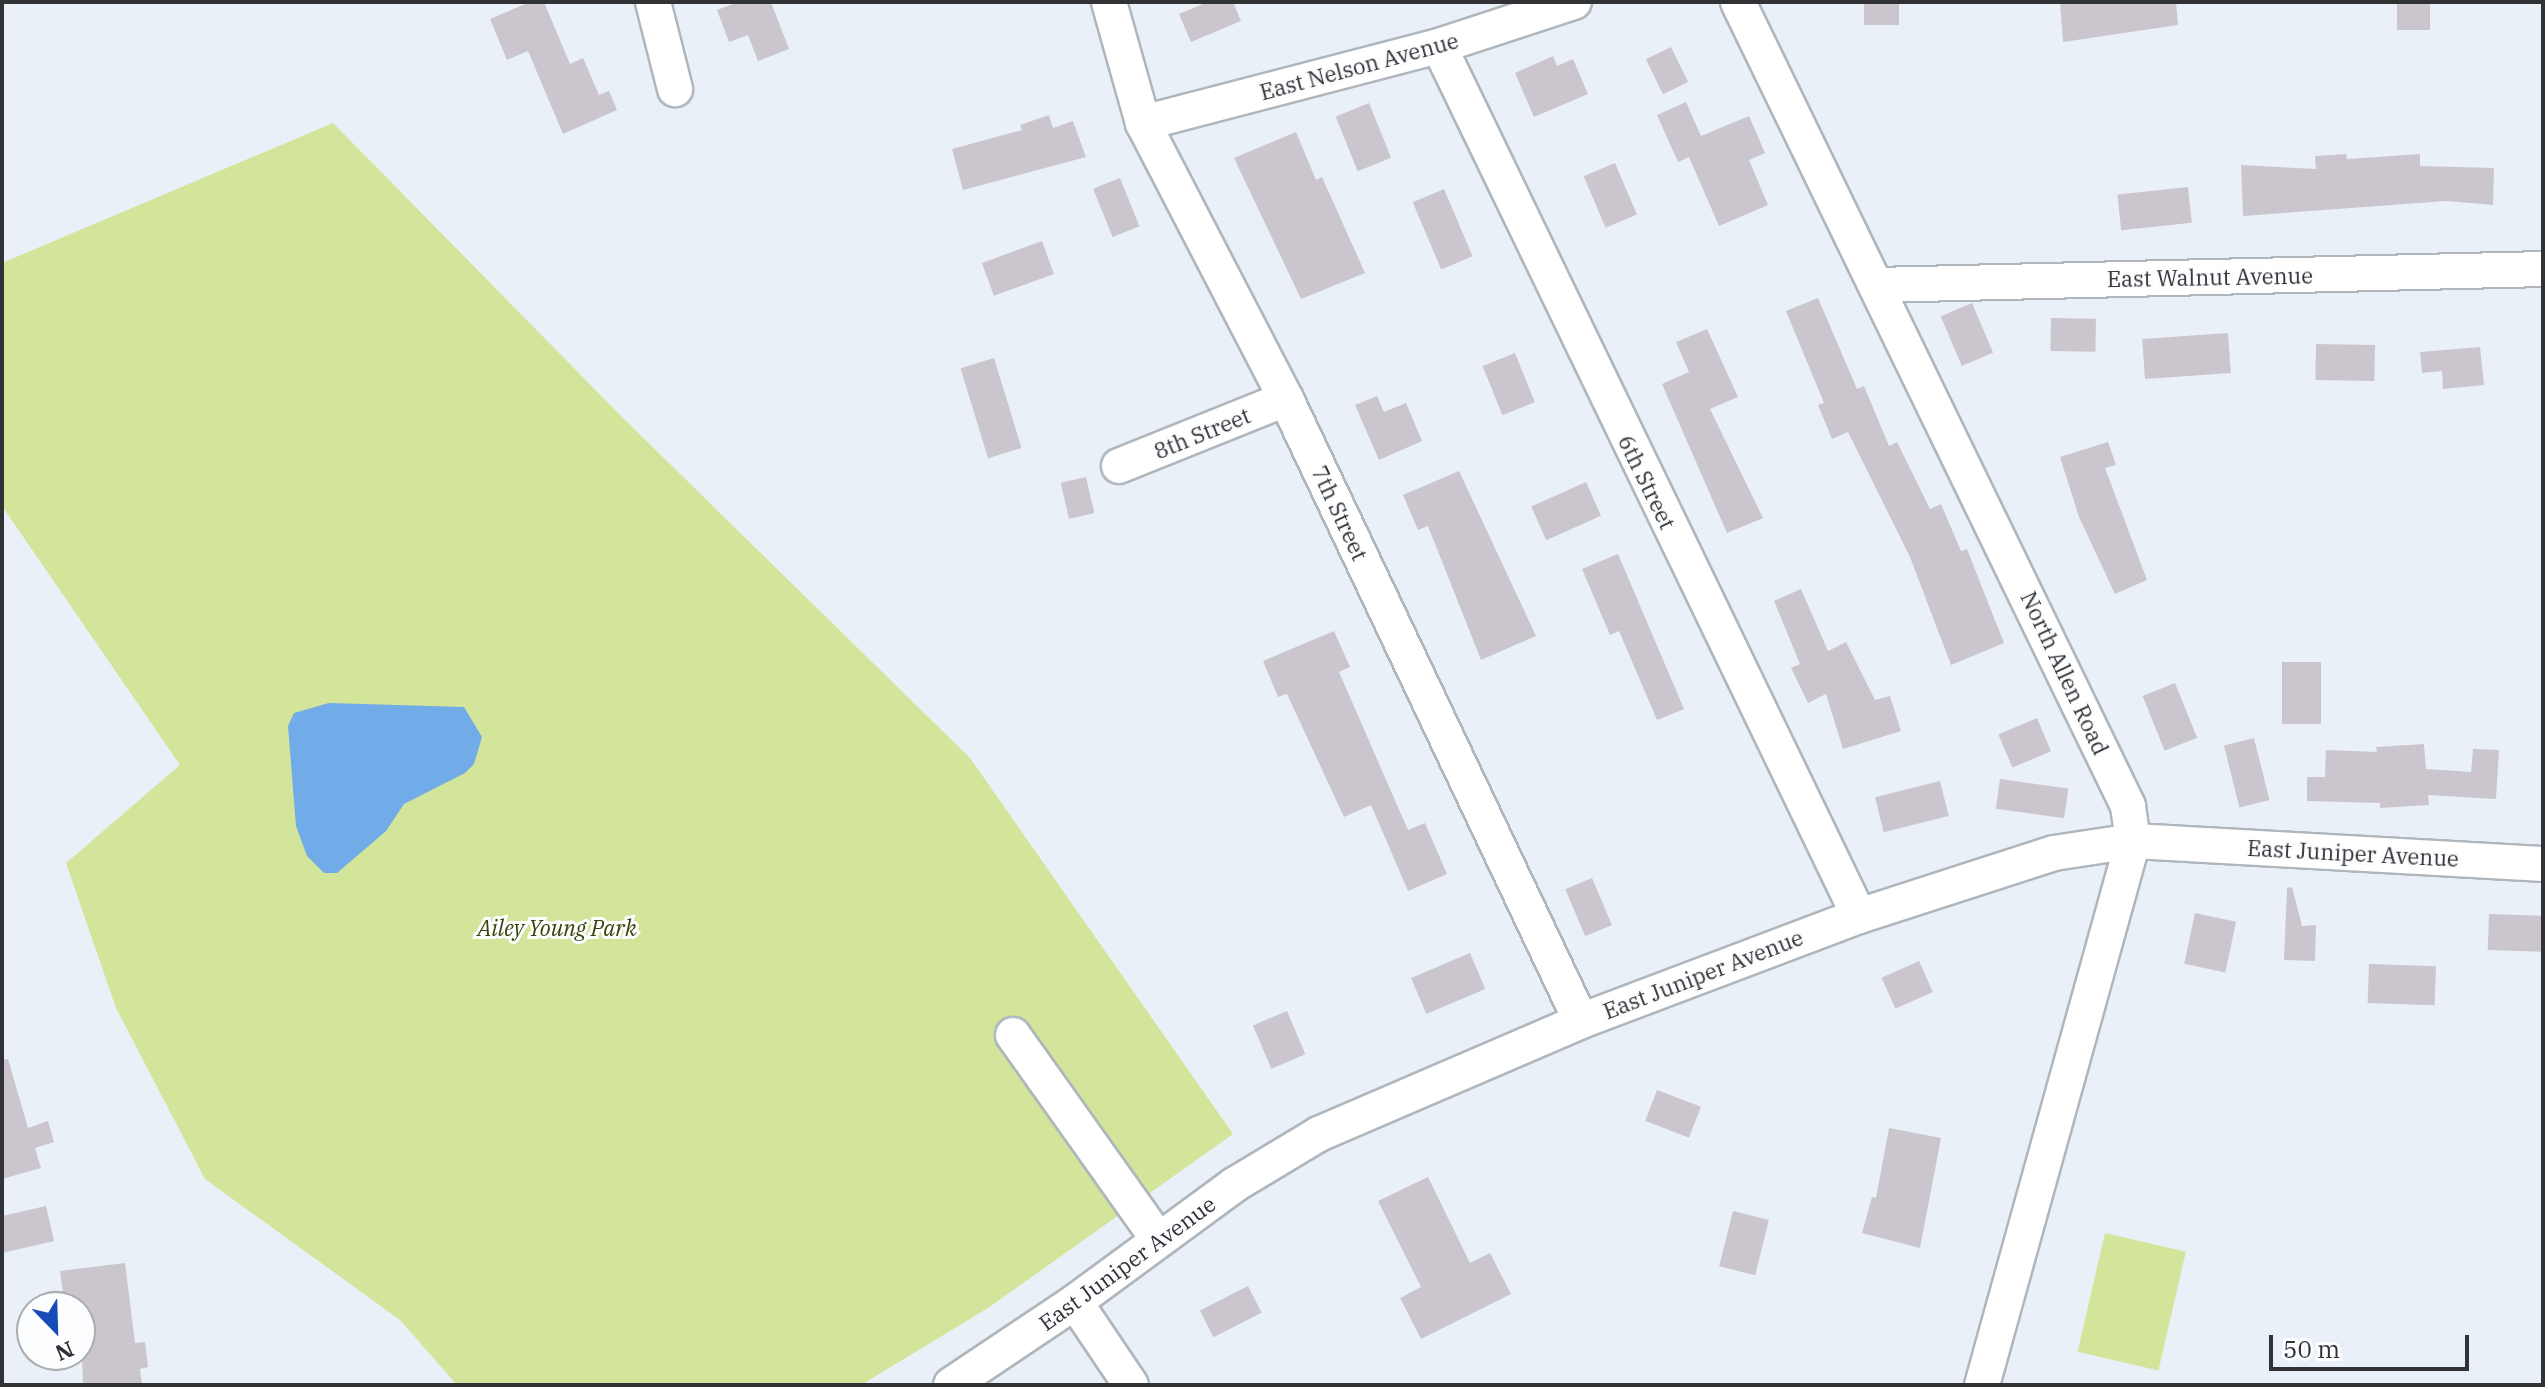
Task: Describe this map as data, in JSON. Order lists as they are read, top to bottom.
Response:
{
  "streets": {
    "street": [
      "East Nelson Avenue",
      "East Walnut Avenue",
      "8th Street",
      "6th Street",
      "7th Street",
      "North Allen Road",
      "East Juniper Avenue"
    ]
  },
  "crossings": [
    ["East Nelson Avenue", "6th Street"],
    ["East Nelson Avenue", "7th Street"],
    ["East Walnut Avenue", "North Allen Road"],
    ["8th Street", "7th Street"],
    ["6th Street", "East Juniper Avenue"],
    ["7th Street", "East Juniper Avenue"],
    ["North Allen Road", "East Juniper Avenue"]
  ],
  "parks": ["Ailey Young Park"],
  "scale_bar": "50 m",
  "north": "bottom right"
}
